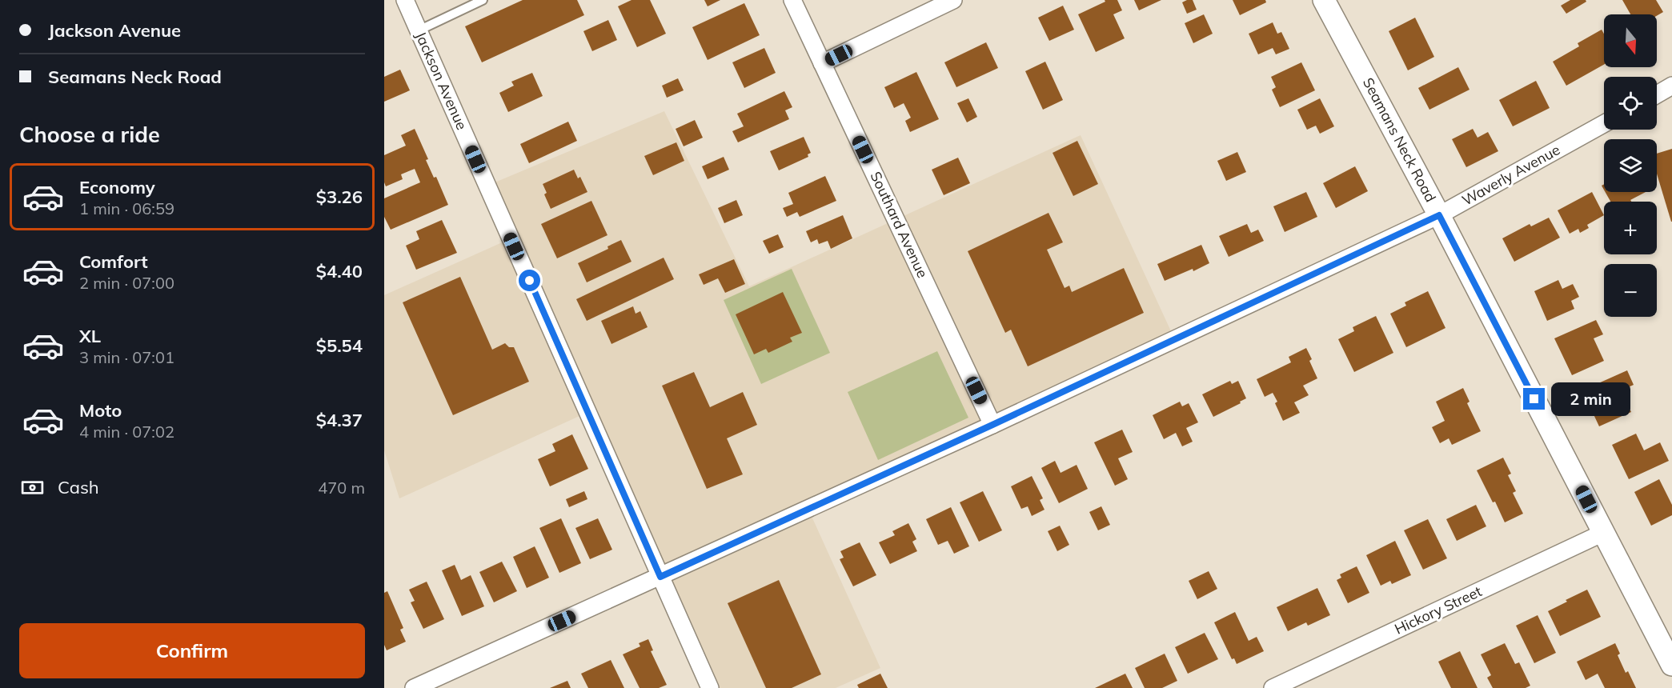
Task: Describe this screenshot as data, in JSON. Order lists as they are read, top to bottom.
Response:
{
  "streets": {
    "street": [
      "Jackson Avenue",
      "Seamans Neck Road",
      "Waverly Avenue",
      "Southard Avenue",
      "Hickory Street"
    ]
  },
  "crossings": [
    ["Jackson Avenue", "Waverly Avenue"],
    ["Seamans Neck Road", "Waverly Avenue"],
    ["Seamans Neck Road", "Hickory Street"],
    ["Waverly Avenue", "Southard Avenue"]
  ],
  "north": "bottom",
  "page": {
    "banner": ["Jackson Avenue", "Seamans Neck Road"],
    "map_buttons": ["+", "−"],
    "heading": "Choose a ride",
    "list": [
      {
        "name": "Economy",
        "note": "1 min · 06:59",
        "value": "$3.26"
      },
      {
        "name": "Comfort",
        "note": "2 min · 07:00",
        "value": "$4.40"
      },
      {
        "name": "XL",
        "note": "3 min · 07:01",
        "value": "$5.54"
      },
      {
        "name": "Moto",
        "note": "4 min · 07:02",
        "value": "$4.37"
      }
    ],
    "bubble": "2 min",
    "pay": ["Cash", "470 m"],
    "buttons": "Confirm"
  }
}
